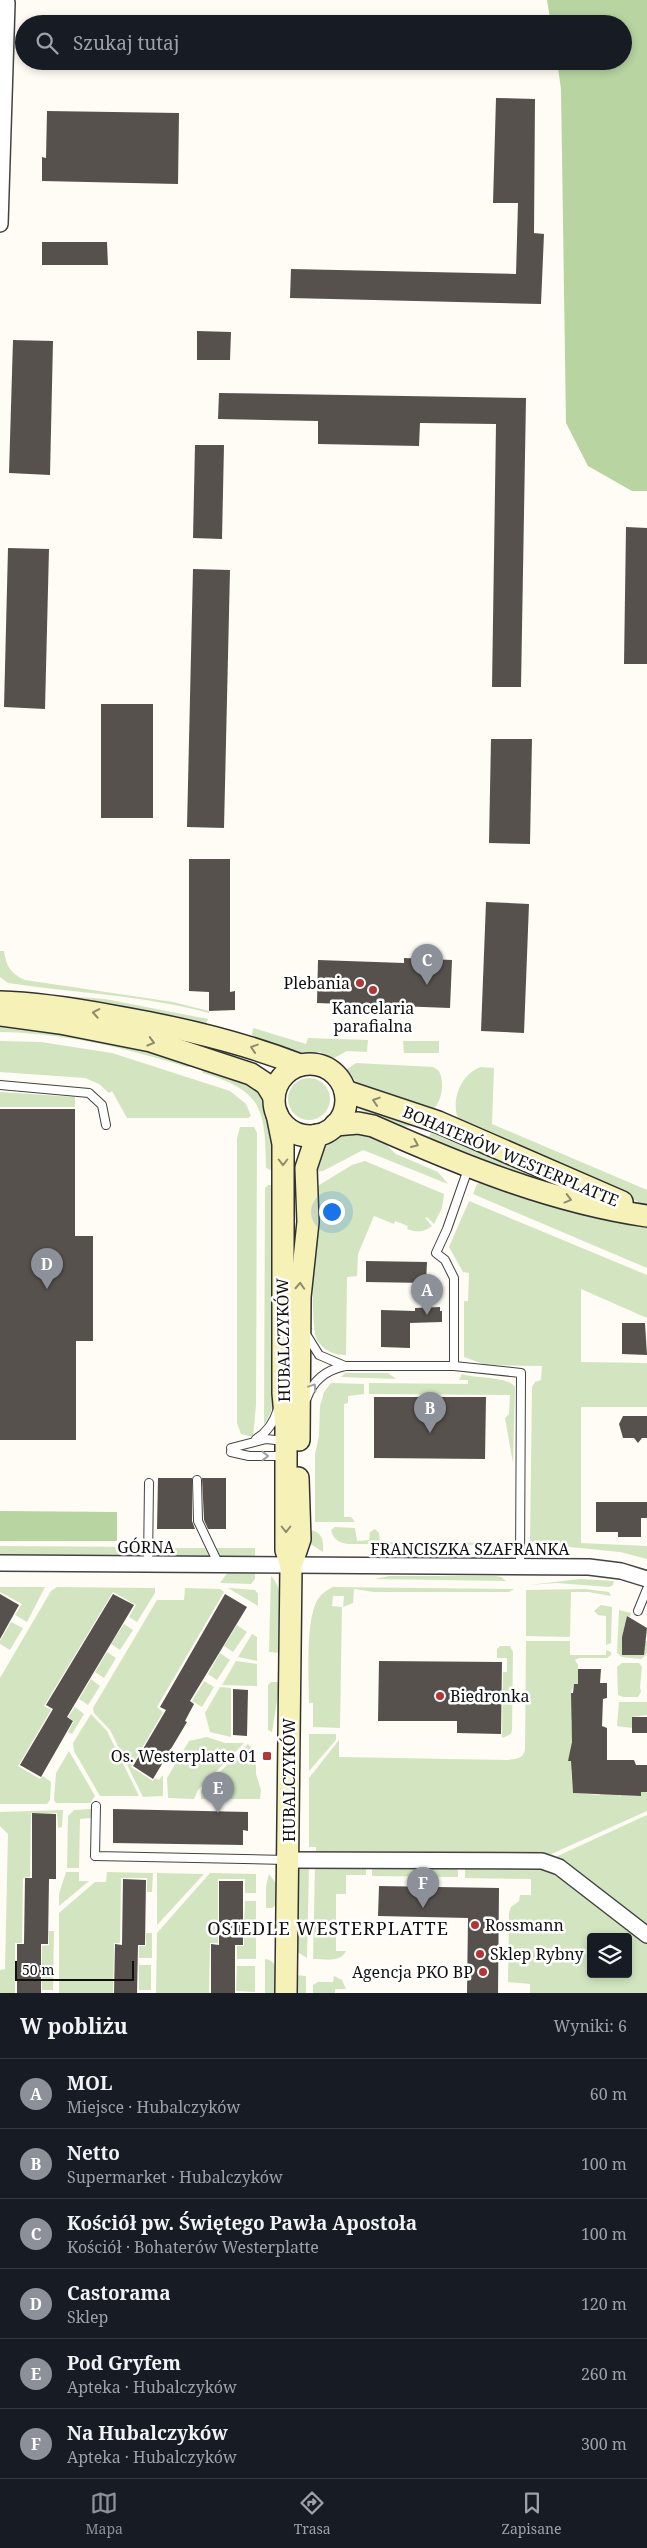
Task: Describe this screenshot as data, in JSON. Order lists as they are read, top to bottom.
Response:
{
  "streets": {
    "main road": ["BOHATERÓW WESTERPLATTE", "HUBALCZYKÓW"],
    "street": ["GÓRNA", "FRANCISZKA SZAFRANKA"]
  },
  "crossings": [
    ["BOHATERÓW WESTERPLATTE", "HUBALCZYKÓW"],
    ["HUBALCZYKÓW", "GÓRNA"],
    ["HUBALCZYKÓW", "FRANCISZKA SZAFRANKA"],
    ["GÓRNA", "FRANCISZKA SZAFRANKA"]
  ],
  "districts": ["OSIEDLE WESTERPLATTE"],
  "places": {
    "other": [
      "Plebania",
      "Kancelaria parafialna",
      "Biedronka",
      "Rossmann",
      "Sklep Rybny",
      "Agencja PKO BP"
    ],
    "transit": ["Os. Westerplatte 01"]
  },
  "scale_bar": "50 m",
  "page": {
    "search": "Szukaj tutaj",
    "pins": [
      "C",
      "D",
      "A",
      "B",
      "E",
      "F"
    ],
    "scale": "50 m",
    "heading": ["W pobliżu", "Wyniki: 6"],
    "list": [
      {
        "mark": "A",
        "name": "MOL",
        "note": "Miejsce · Hubalczyków",
        "value": "60 m"
      },
      {
        "mark": "B",
        "name": "Netto",
        "note": "Supermarket · Hubalczyków",
        "value": "100 m"
      },
      {
        "mark": "C",
        "name": "Kościół pw. Świętego Pawła Apostoła",
        "note": "Kościół · Bohaterów Westerplatte",
        "value": "100 m"
      },
      {
        "mark": "D",
        "name": "Castorama",
        "note": "Sklep",
        "value": "120 m"
      },
      {
        "mark": "E",
        "name": "Pod Gryfem",
        "note": "Apteka · Hubalczyków",
        "value": "260 m"
      },
      {
        "mark": "F",
        "name": "Na Hubalczyków",
        "note": "Apteka · Hubalczyków",
        "value": "300 m"
      }
    ],
    "nav": ["Mapa", "Trasa", "Zapisane"]
  }
}
